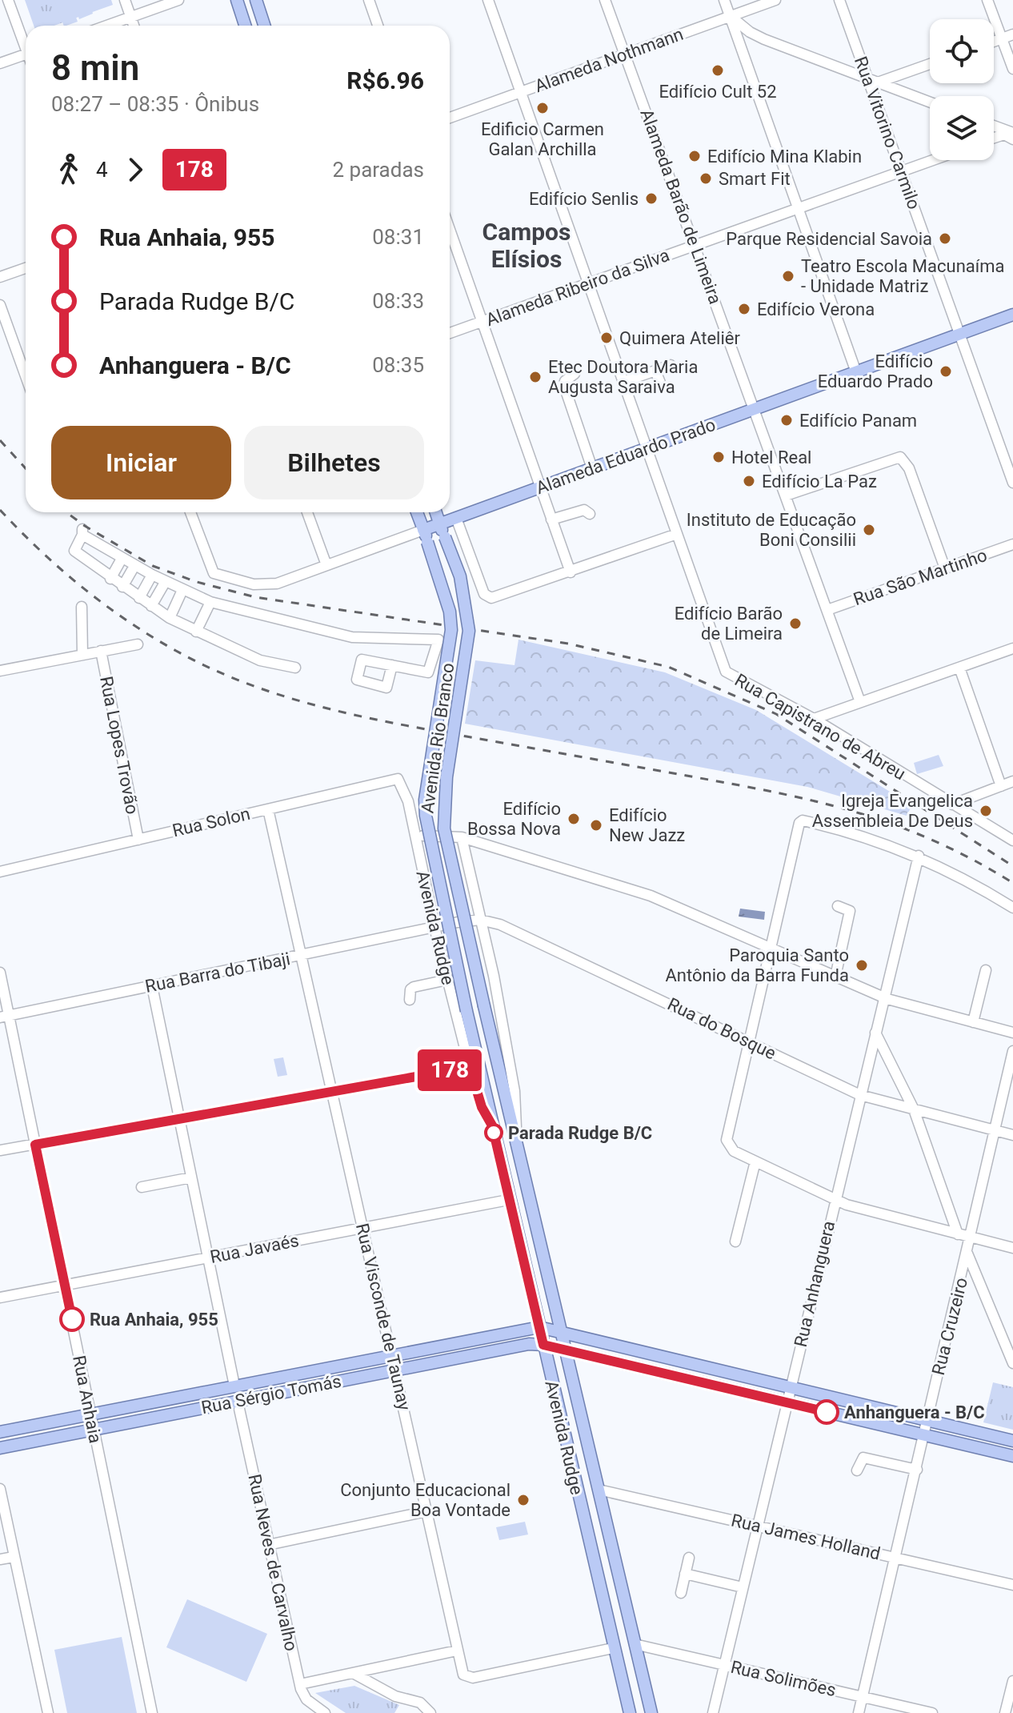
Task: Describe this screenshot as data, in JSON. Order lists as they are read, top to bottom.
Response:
{
  "streets": {
    "main road": [
      "Alameda Eduardo Prado",
      "Avenida Rio Branco",
      "Avenida Rudge",
      "Rua Sérgio Tomás"
    ],
    "street": [
      "Alameda Nothmann",
      "Rua Vitorino Carmilo",
      "Alameda Barão de Limeira",
      "Alameda Ribeiro da Silva",
      "Rua São Martinho",
      "Rua Capistrano de Abreu",
      "Rua Lopes Trovão",
      "Rua Solon",
      "Rua Barra do Tibaji",
      "Rua do Bosque",
      "Rua Javaés",
      "Rua Anhanguera",
      "Rua Visconde de Taunay",
      "Rua Cruzeiro",
      "Rua Anhaia",
      "Rua James Holland",
      "Rua Neves de Carvalho",
      "Rua Solimões"
    ]
  },
  "crossings": [
    ["Alameda Nothmann", "Alameda Barão de Limeira"],
    ["Rua Vitorino Carmilo", "Alameda Ribeiro da Silva"],
    ["Rua Vitorino Carmilo", "Alameda Eduardo Prado"],
    ["Alameda Barão de Limeira", "Alameda Ribeiro da Silva"],
    ["Alameda Barão de Limeira", "Alameda Eduardo Prado"],
    ["Alameda Barão de Limeira", "Rua São Martinho"],
    ["Alameda Eduardo Prado", "Avenida Rio Branco"],
    ["Avenida Rio Branco", "Avenida Rudge"],
    ["Rua Lopes Trovão", "Rua Solon"],
    ["Rua Solon", "Avenida Rudge"],
    ["Rua Solon", "Rua Visconde de Taunay"],
    ["Avenida Rudge", "Rua Barra do Tibaji"],
    ["Avenida Rudge", "Rua do Bosque"],
    ["Avenida Rudge", "Rua Javaés"],
    ["Avenida Rudge", "Rua Visconde de Taunay"],
    ["Avenida Rudge", "Rua Sérgio Tomás"],
    ["Avenida Rudge", "Rua James Holland"],
    ["Avenida Rudge", "Rua Solimões"],
    ["Rua Barra do Tibaji", "Rua do Bosque"],
    ["Rua Barra do Tibaji", "Rua Visconde de Taunay"],
    ["Rua Barra do Tibaji", "Rua Anhaia"],
    ["Rua do Bosque", "Rua Anhanguera"],
    ["Rua do Bosque", "Rua Cruzeiro"],
    ["Rua Javaés", "Rua Visconde de Taunay"],
    ["Rua Javaés", "Rua Anhaia"],
    ["Rua Anhanguera", "Rua Sérgio Tomás"],
    ["Rua Anhanguera", "Rua James Holland"],
    ["Rua Anhanguera", "Rua Solimões"],
    ["Rua Visconde de Taunay", "Rua Sérgio Tomás"],
    ["Rua Cruzeiro", "Rua Sérgio Tomás"],
    ["Rua Cruzeiro", "Rua James Holland"],
    ["Rua Cruzeiro", "Rua Solimões"],
    ["Rua Sérgio Tomás", "Rua Anhaia"],
    ["Rua Sérgio Tomás", "Rua Neves de Carvalho"]
  ],
  "districts": ["Campos Elísios"],
  "places": [
    "Edifício Cult 52",
    "Edificio Carmen Galan Archilla",
    "Edifício Mina Klabin",
    "Smart Fit",
    "Edifício Senlis",
    "Parque Residencial Savoia",
    "Teatro Escola Macunaíma - Unidade Matriz",
    "Edifício Verona",
    "Quimera Ateliêr",
    "Edifício Eduardo Prado",
    "Etec Doutora Maria Augusta Saraiva",
    "Edifício Panam",
    "Hotel Real",
    "Edifício La Paz",
    "Instituto de Educação Boni Consilii",
    "Edifício Barão de Limeira",
    "Igreja Evangelica Assembleia De Deus",
    "Edifício Bossa Nova",
    "Edifício New Jazz",
    "Paroquia Santo Antônio da Barra Funda",
    "Parada Rudge B/C",
    "Rua Anhaia, 955",
    "Anhanguera - B/C",
    "Conjunto Educacional Boa Vontade"
  ],
  "lines": ["bus line 178"],
  "page": {
    "on_map": "178",
    "heading": ["8 min", "08:27 – 08:35 · Ônibus", "R$6.96"],
    "legs": ["4", "178", "2 paradas"],
    "list": [
      {
        "name": "Rua Anhaia, 955",
        "value": "08:31"
      },
      {
        "name": "Parada Rudge B/C",
        "value": "08:33"
      },
      {
        "name": "Anhanguera - B/C",
        "value": "08:35"
      }
    ],
    "buttons": ["Iniciar", "Bilhetes"]
  }
}
